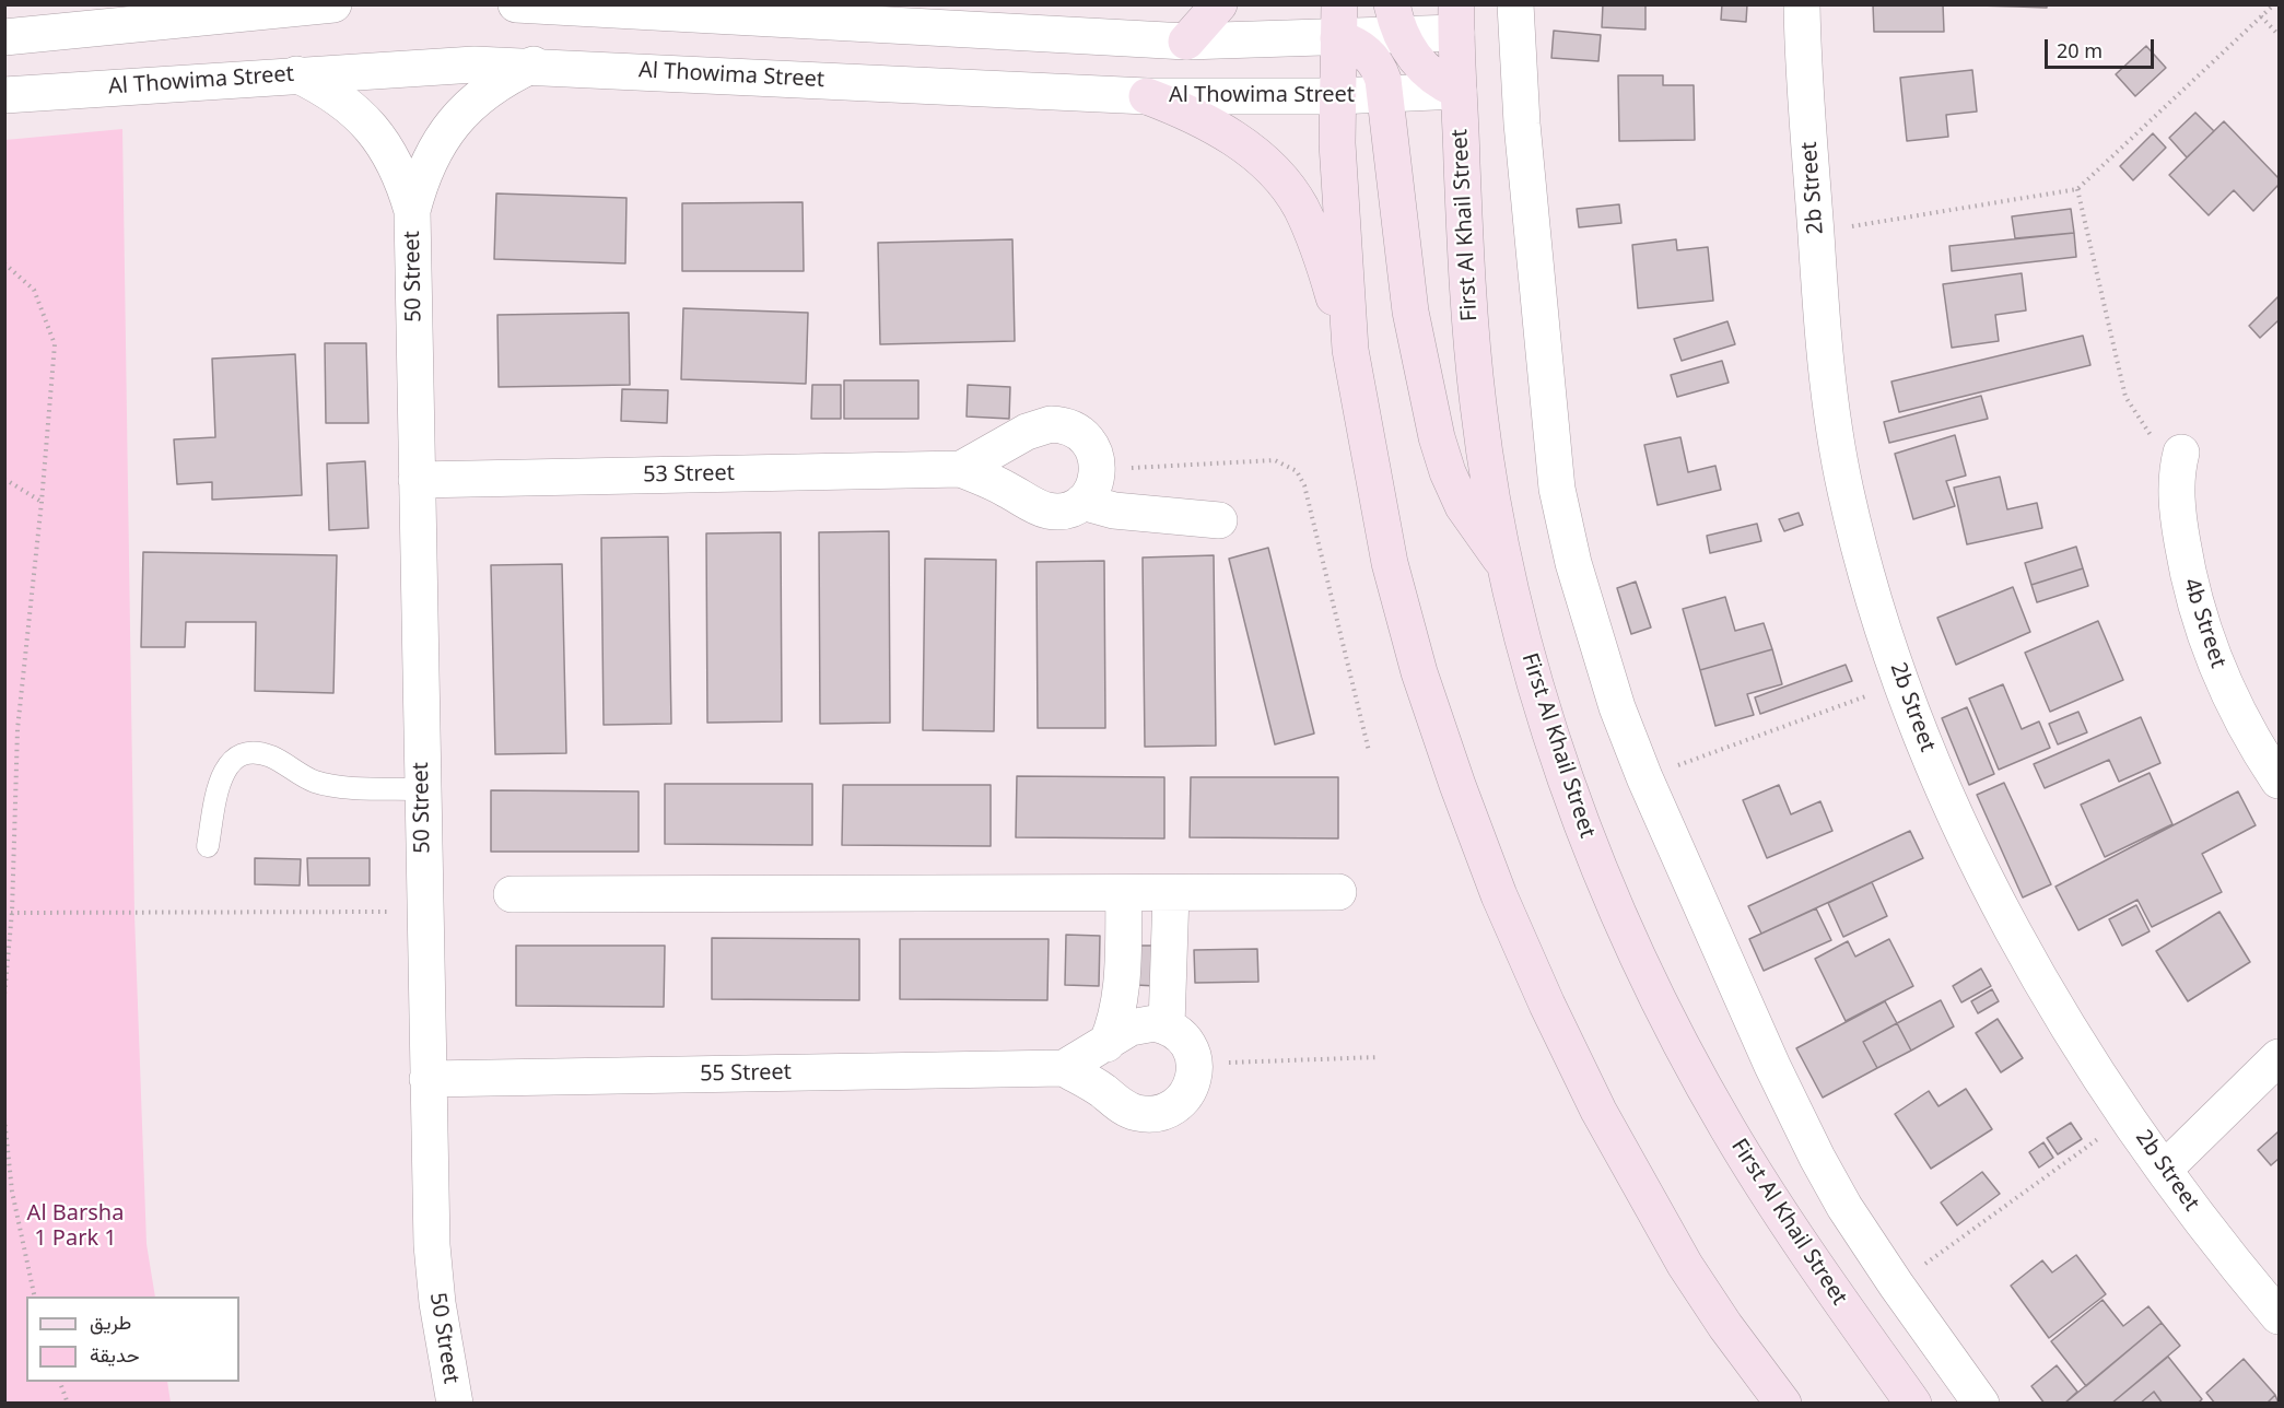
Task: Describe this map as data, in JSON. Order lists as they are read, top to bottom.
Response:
{
  "streets": {
    "main road": ["First Al Khail Street"],
    "street": [
      "Al Thowima Street",
      "2b Street",
      "50 Street",
      "53 Street",
      "4b Street",
      "55 Street"
    ]
  },
  "crossings": [
    ["Al Thowima Street", "First Al Khail Street"],
    ["Al Thowima Street", "50 Street"],
    ["50 Street", "53 Street"],
    ["50 Street", "55 Street"]
  ],
  "parks": ["Al Barsha 1 Park 1"],
  "legend": ["طريق", "حديقة"],
  "scale_bar": "20 m"
}
